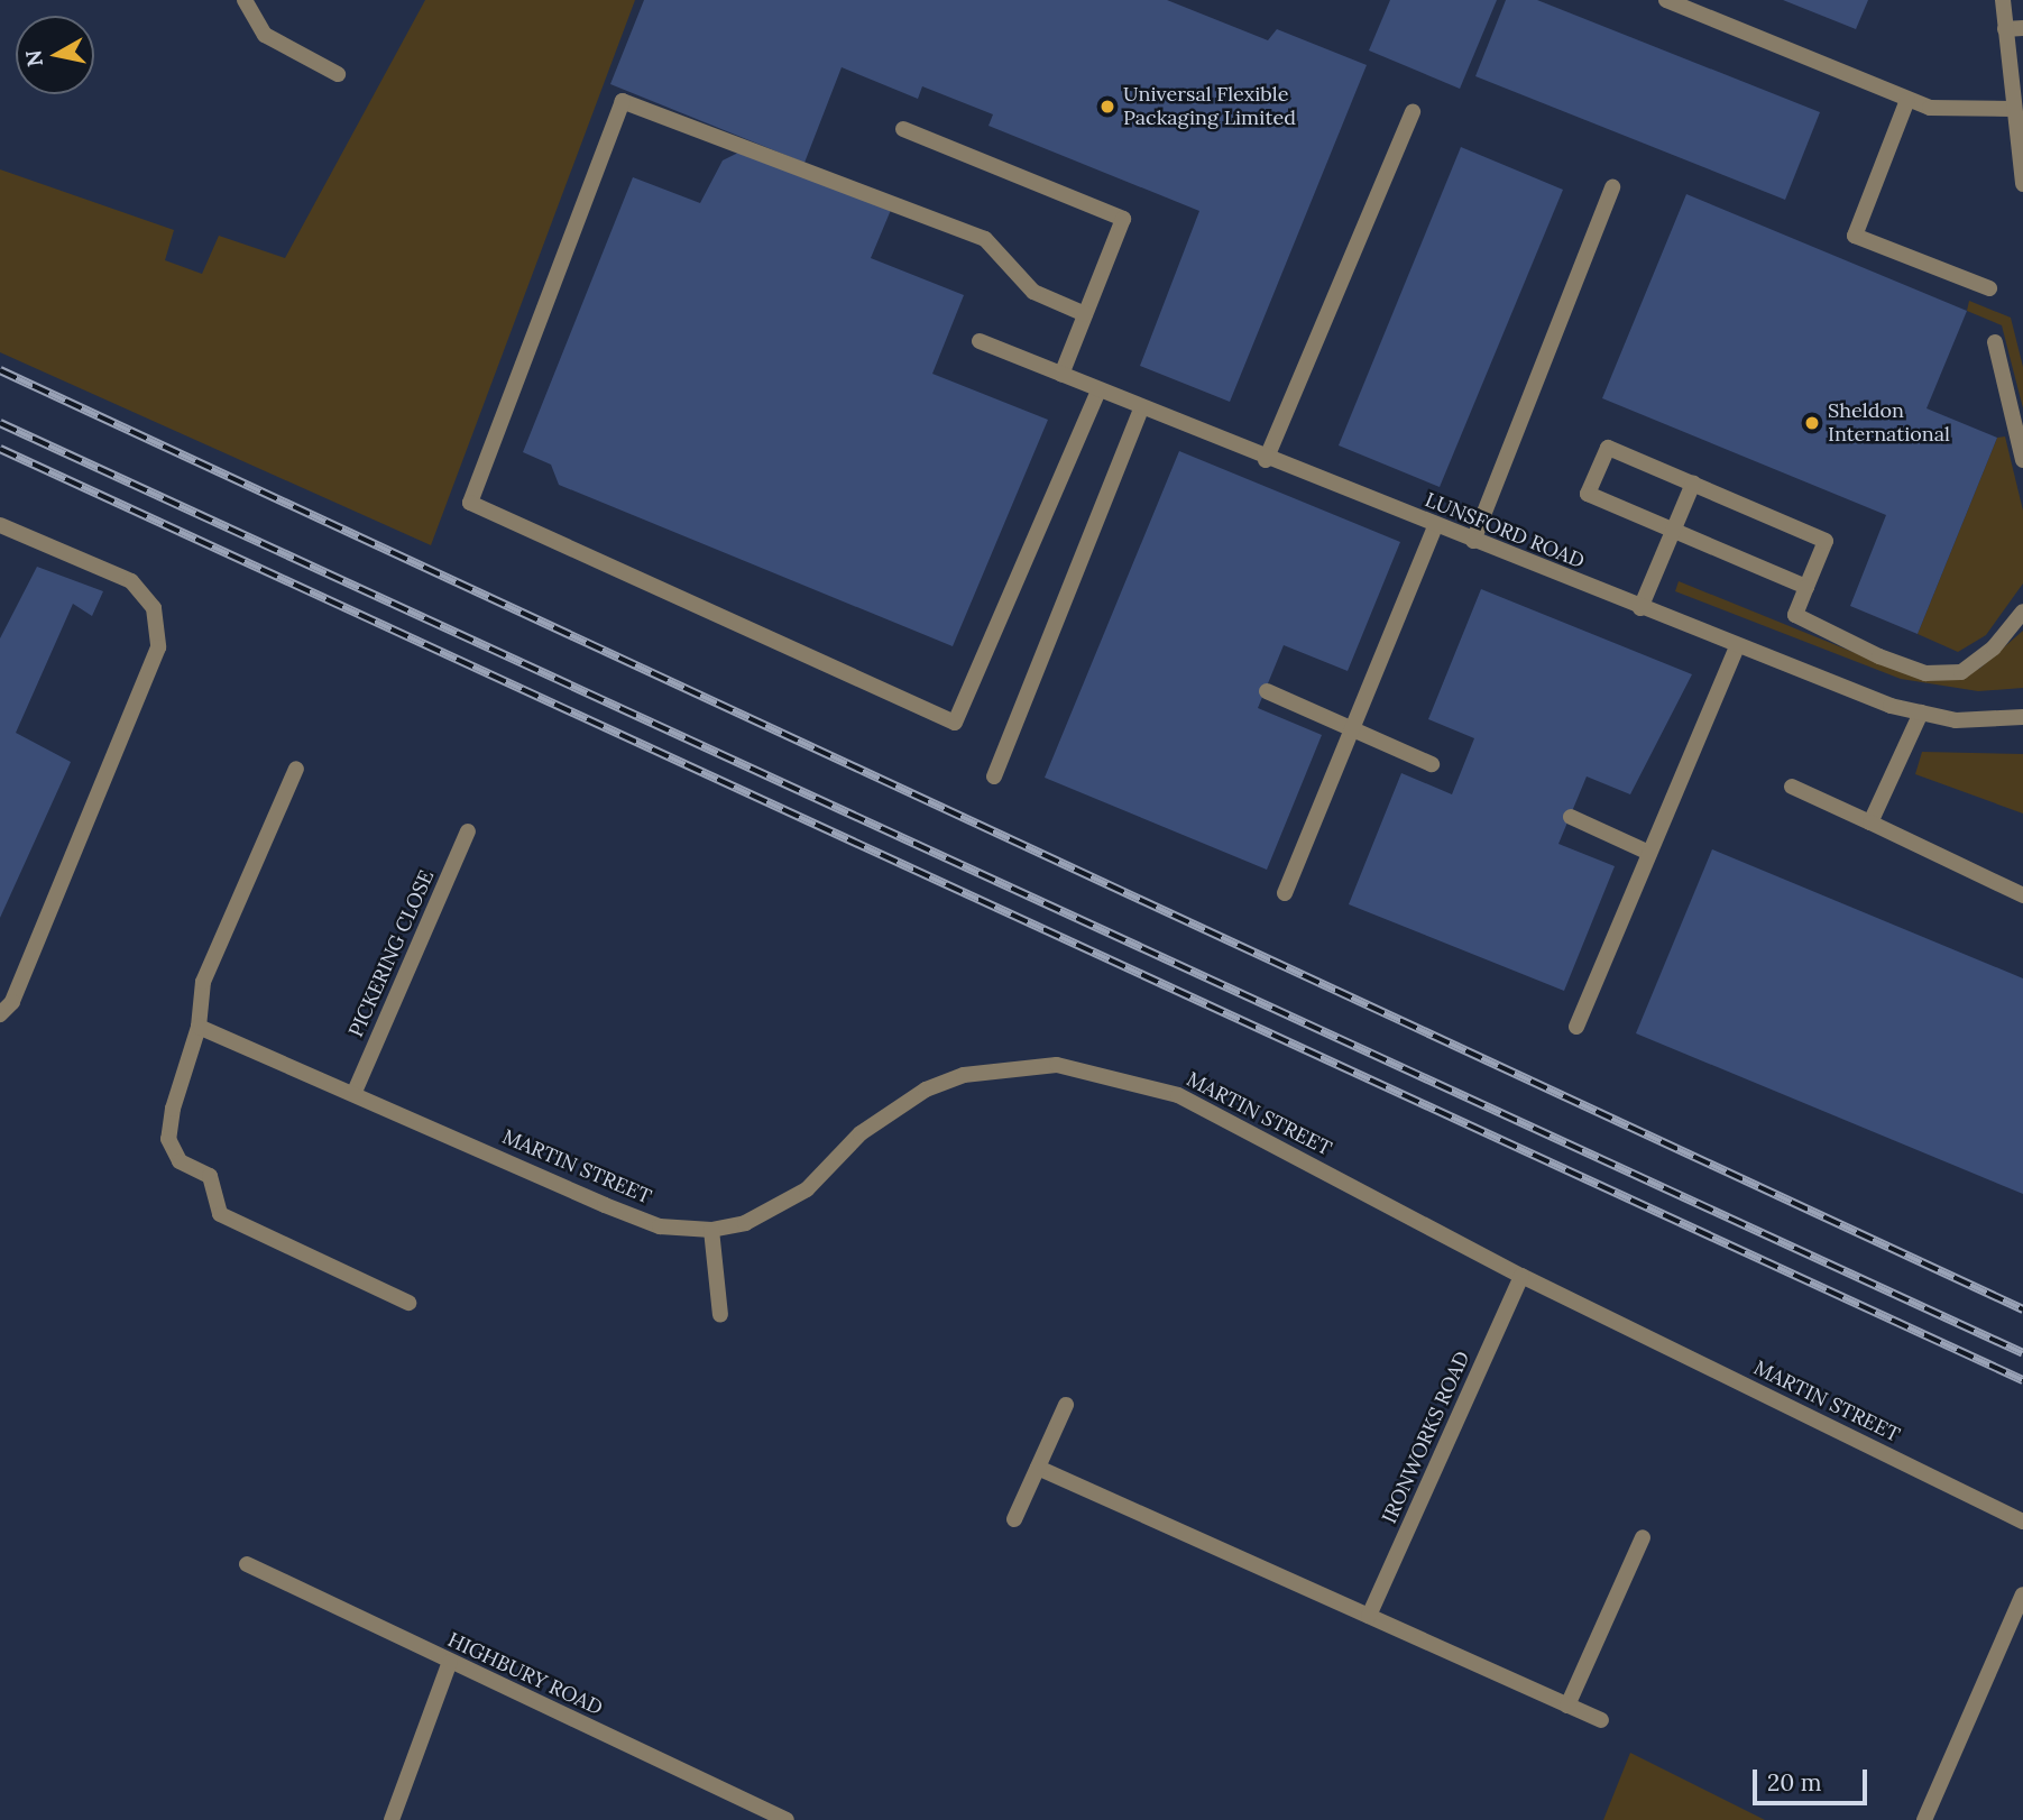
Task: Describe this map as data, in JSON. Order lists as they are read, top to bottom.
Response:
{
  "streets": {
    "street": [
      "LUNSFORD ROAD",
      "PICKERING CLOSE",
      "MARTIN STREET",
      "IRONWORKS ROAD",
      "HIGHBURY ROAD"
    ]
  },
  "crossings": [
    ["PICKERING CLOSE", "MARTIN STREET"],
    ["MARTIN STREET", "IRONWORKS ROAD"]
  ],
  "places": ["Universal Flexible Packaging Limited", "Sheldon International"],
  "scale_bar": "20 m",
  "north": "left"
}
